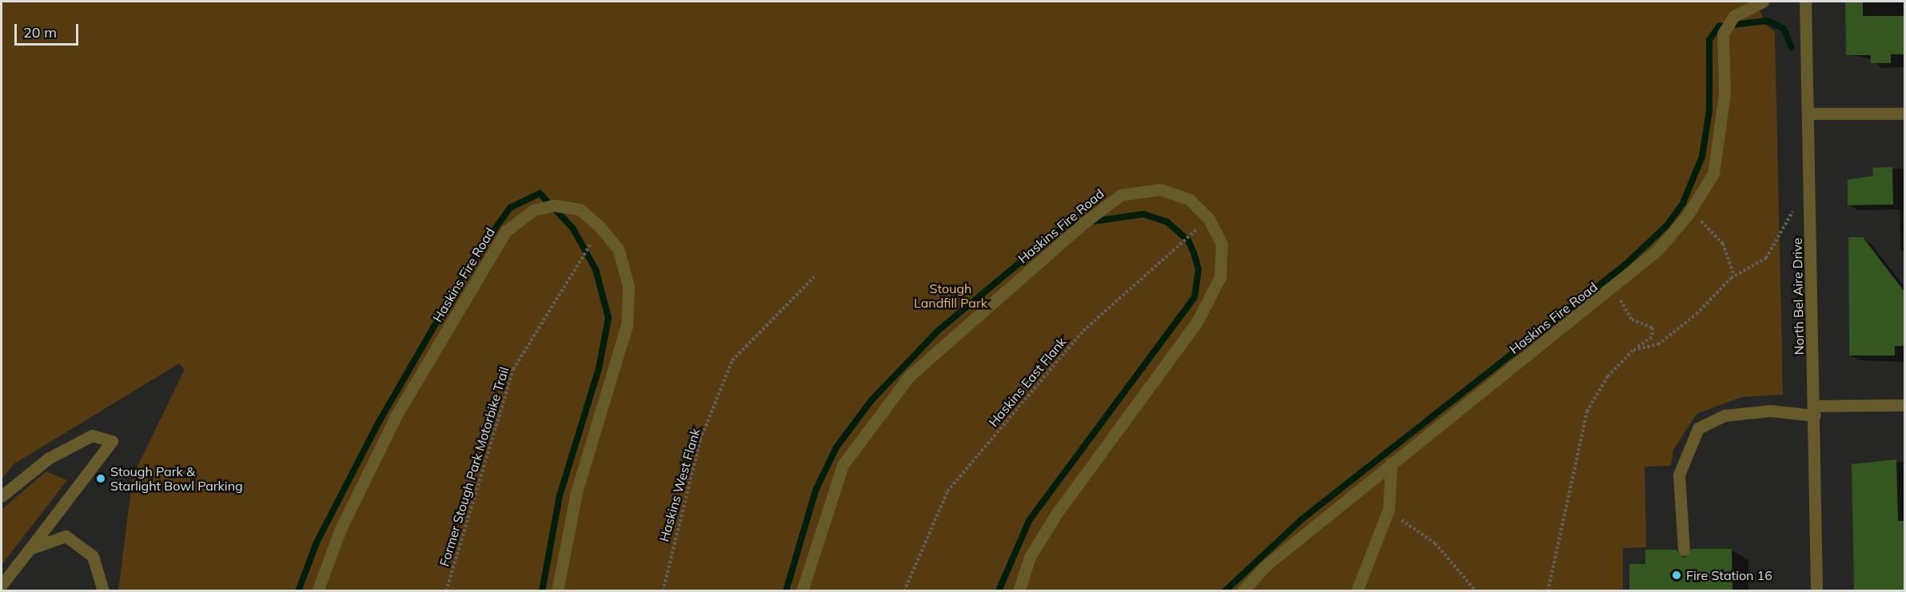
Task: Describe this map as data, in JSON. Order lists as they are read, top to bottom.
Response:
{
  "streets": {
    "street": ["Haskins Fire Road", "North Bel Aire Drive"],
    "path": ["Haskins East Flank", "Former Stough Park Motorbike Trail", "Haskins West Flank"]
  },
  "crossings": [
    ["Haskins Fire Road", "Haskins East Flank"],
    ["Haskins Fire Road", "Former Stough Park Motorbike Trail"]
  ],
  "parks": ["Stough Landfill Park"],
  "places": ["Stough Park & Starlight Bowl Parking", "Fire Station 16"],
  "scale_bar": "20 m"
}
